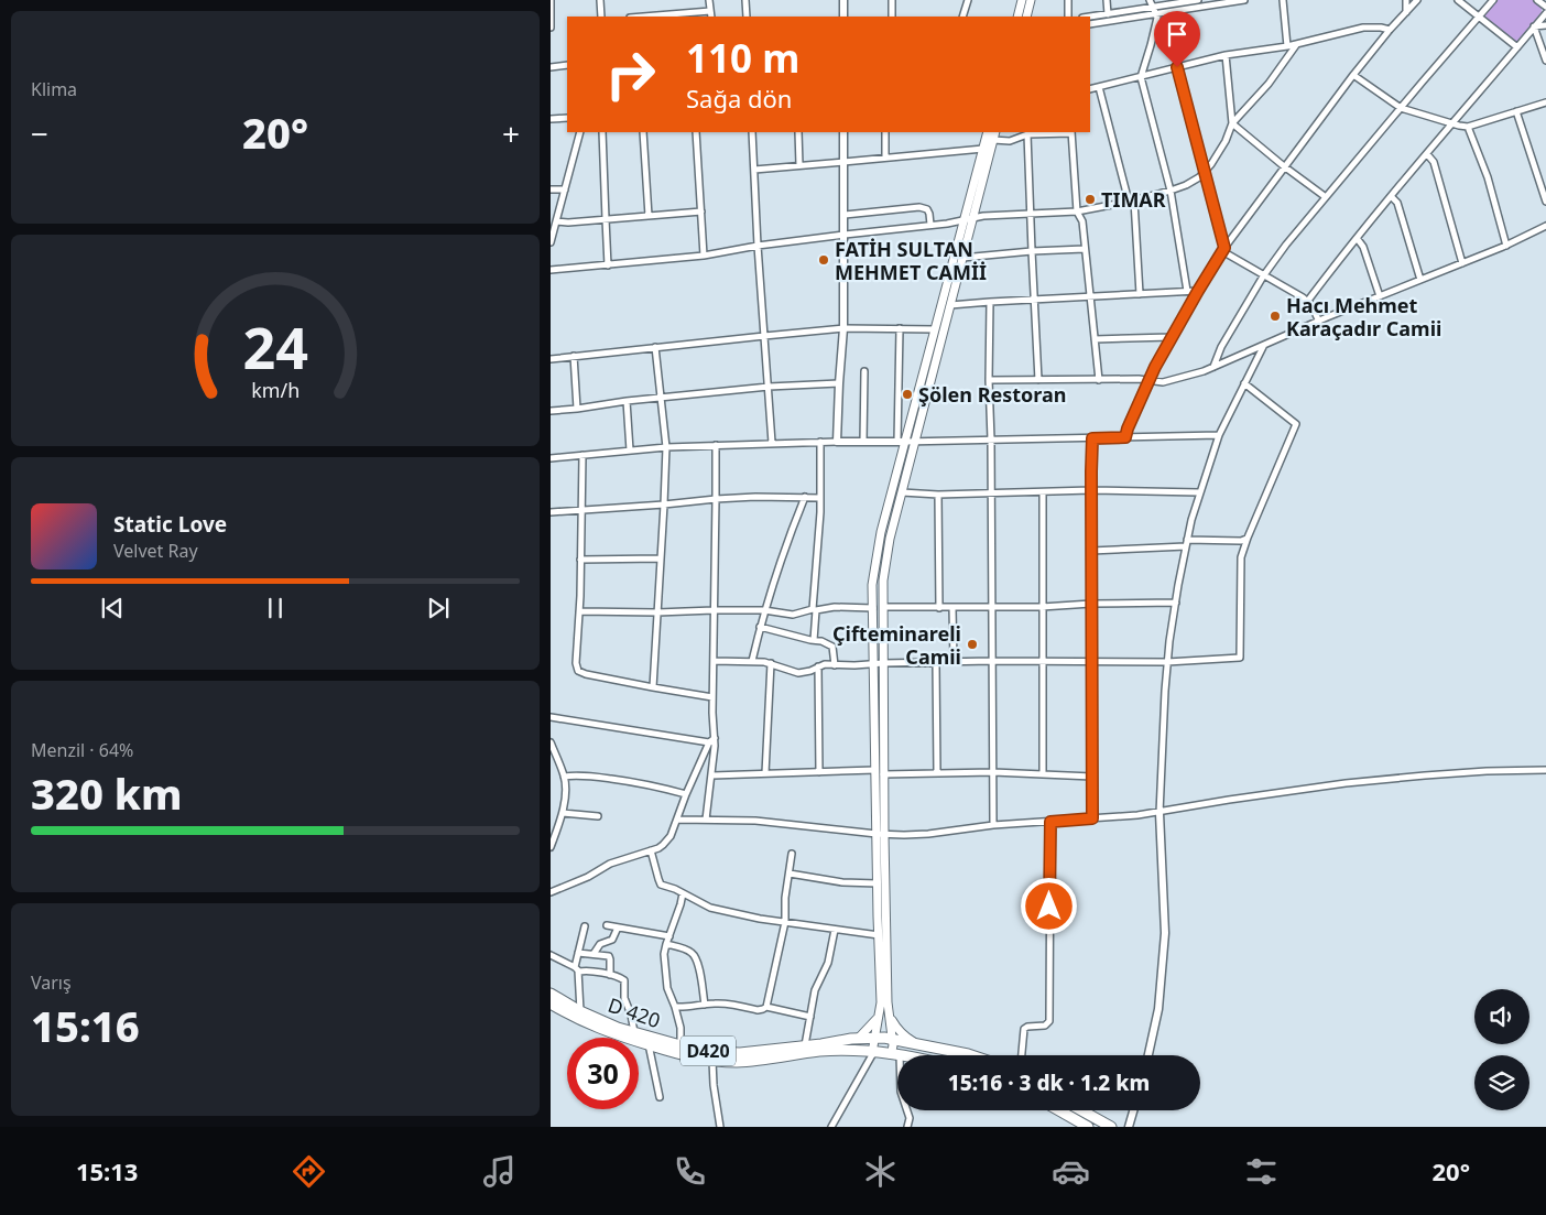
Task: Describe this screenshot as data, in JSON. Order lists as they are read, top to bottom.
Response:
{
  "streets": {
    "highway": ["D 420", "D420"]
  },
  "crossings": [
    ["D 420", "D420"]
  ],
  "places": [
    "TIMAR",
    "FATİH SULTAN MEHMET CAMİİ",
    "Hacı Mehmet Karaçadır Camii",
    "Şölen Restoran",
    "Çifteminareli Camii"
  ],
  "page": {
    "tile": [
      "Klima",
      ["Menzil · 64%", "320 km"],
      ["Varış", "15:16"]
    ],
    "turn": ["110 m", "Sağa dön"],
    "heat": ["−", "20°", "+"],
    "song": ["Static Love", "Velvet Ray"],
    "limit": "30",
    "trip": "15:16 · 3 dk · 1.2 km",
    "tabs": ["15:13", "20°"],
    "gauge": ["24", "km/h"]
  }
}
